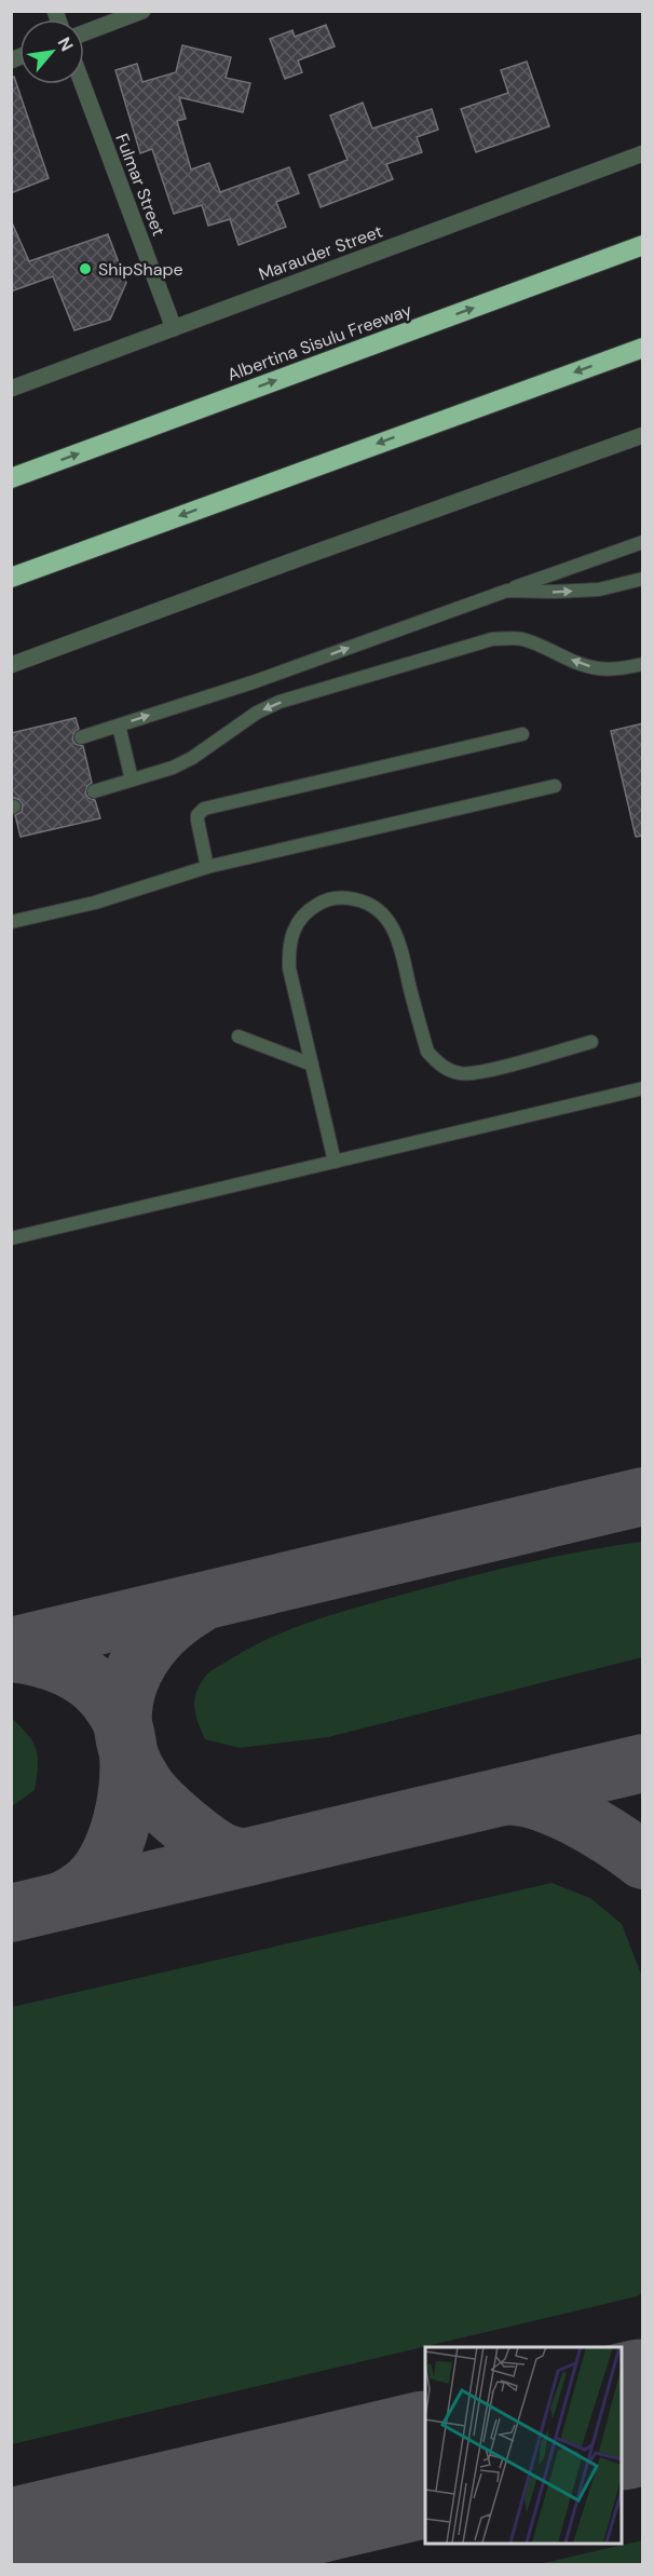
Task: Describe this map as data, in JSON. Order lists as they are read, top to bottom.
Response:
{
  "streets": {
    "highway": ["Albertina Sisulu Freeway"],
    "street": ["Fulmar Street", "Marauder Street"]
  },
  "crossings": [
    ["Fulmar Street", "Marauder Street"]
  ],
  "places": ["ShipShape"],
  "north": "top right"
}
